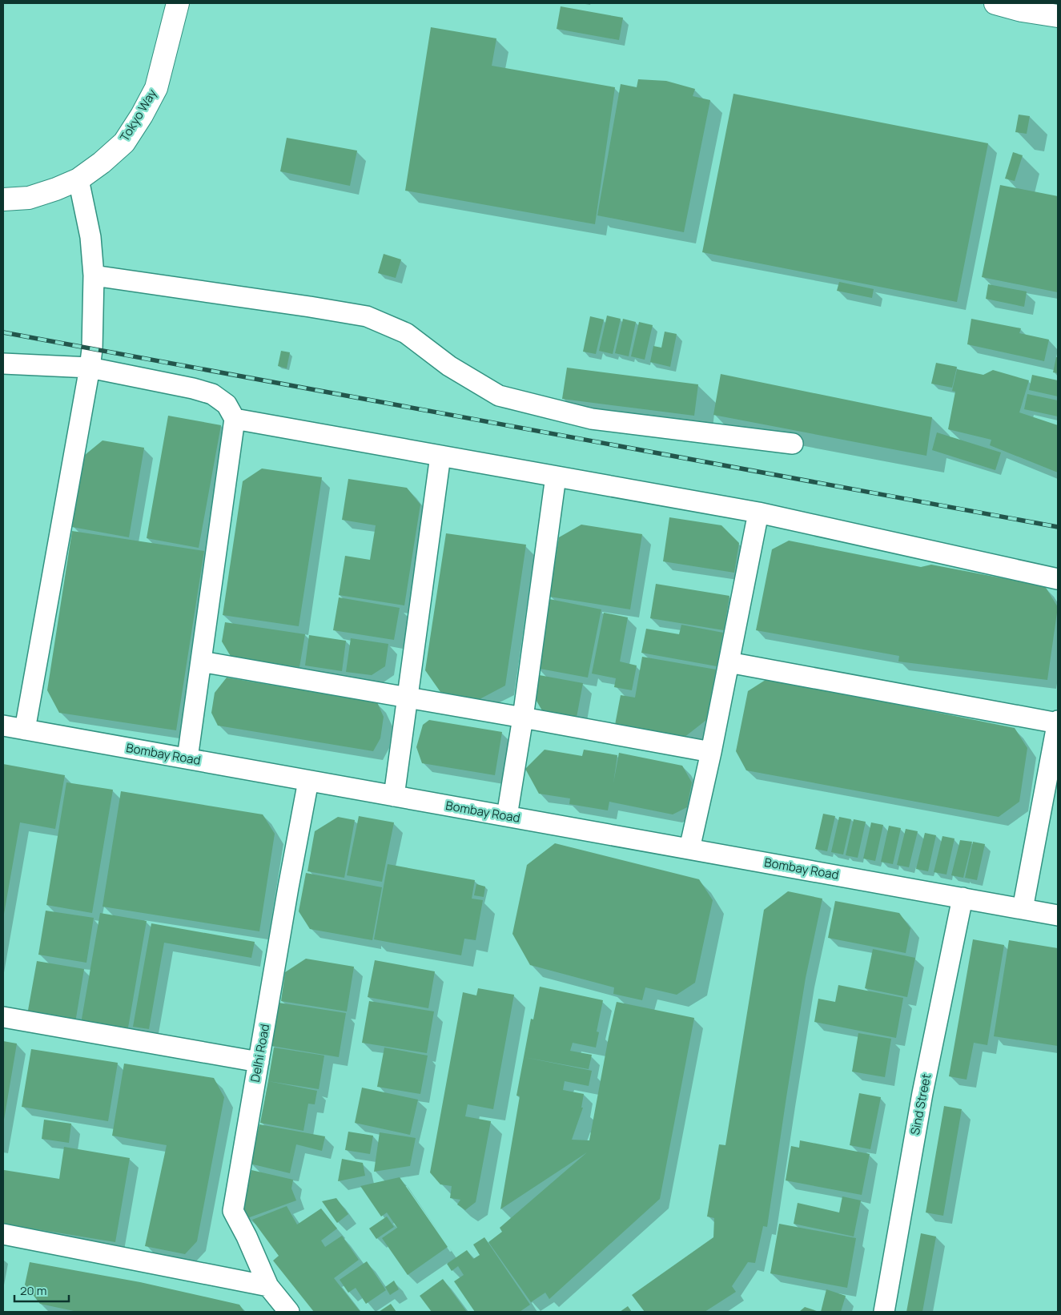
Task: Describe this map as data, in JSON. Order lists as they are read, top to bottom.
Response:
{
  "streets": {
    "main road": ["Tokyo Way"],
    "street": ["Bombay Road", "Delhi Road", "Sind Street"]
  },
  "crossings": [
    ["Bombay Road", "Delhi Road"],
    ["Bombay Road", "Sind Street"]
  ],
  "scale_bar": "20 m"
}
